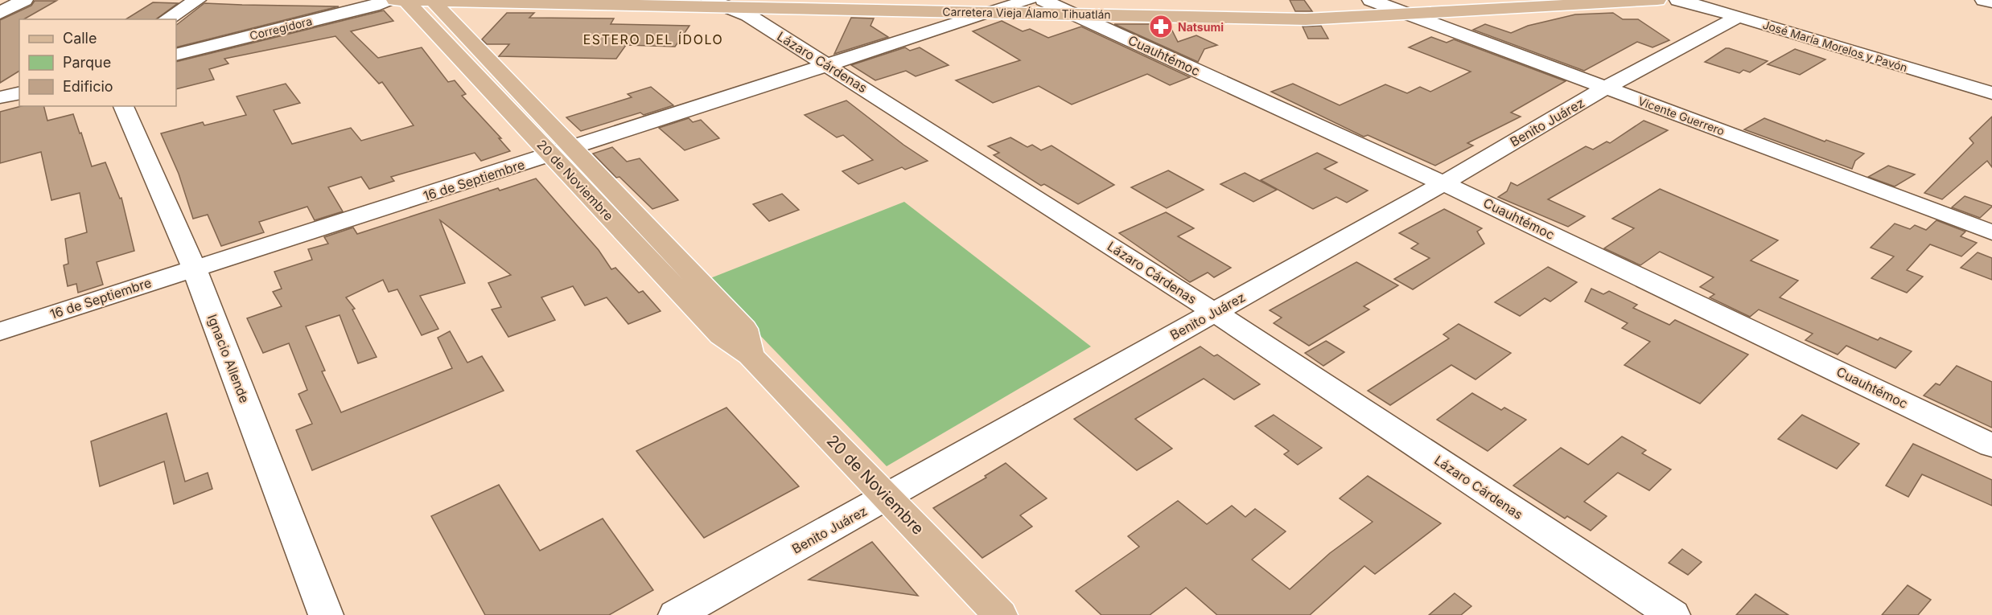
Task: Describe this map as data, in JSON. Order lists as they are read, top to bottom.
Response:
{
  "streets": {
    "main road": ["Carretera Vieja Álamo Tihuatlán", "20 de Noviembre"],
    "street": [
      "Corregidora",
      "José María Morelos y Pavón",
      "Cuauhtémoc",
      "Lázaro Cárdenas",
      "Vicente Guerrero",
      "Benito Juárez",
      "16 de Septiembre",
      "Ignacio Allende"
    ]
  },
  "crossings": [
    ["Carretera Vieja Álamo Tihuatlán", "Cuauhtémoc"],
    ["Carretera Vieja Álamo Tihuatlán", "Lázaro Cárdenas"],
    ["Carretera Vieja Álamo Tihuatlán", "Vicente Guerrero"],
    ["Carretera Vieja Álamo Tihuatlán", "16 de Septiembre"],
    ["Corregidora", "20 de Noviembre"],
    ["José María Morelos y Pavón", "Benito Juárez"],
    ["Cuauhtémoc", "Benito Juárez"],
    ["Cuauhtémoc", "16 de Septiembre"],
    ["Lázaro Cárdenas", "Benito Juárez"],
    ["Lázaro Cárdenas", "16 de Septiembre"],
    ["Vicente Guerrero", "Benito Juárez"],
    ["Benito Juárez", "20 de Noviembre"],
    ["16 de Septiembre", "20 de Noviembre"],
    ["16 de Septiembre", "Ignacio Allende"]
  ],
  "districts": ["ESTERO DEL ÍDOLO"],
  "places": {
    "pharmacy": ["Natsumi"]
  },
  "legend": ["Calle", "Parque", "Edificio"]
}
